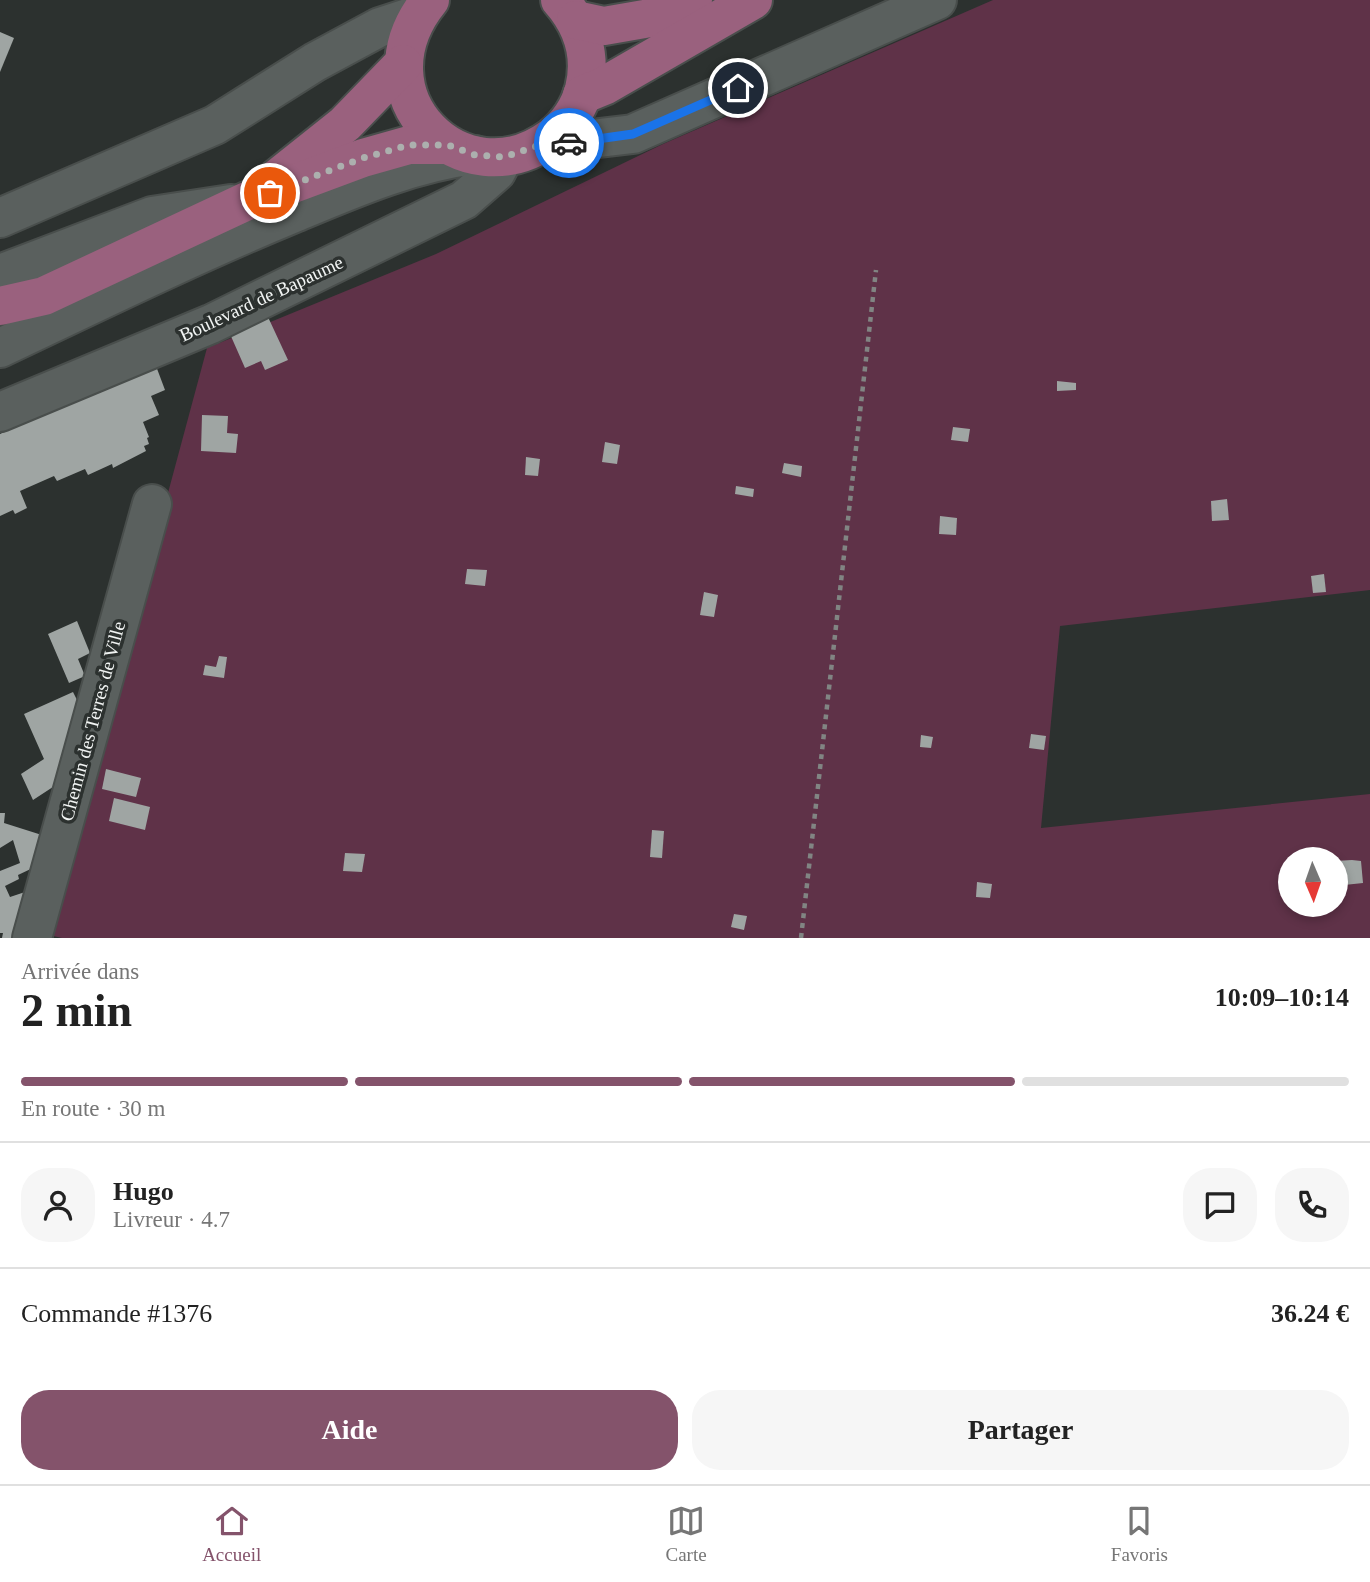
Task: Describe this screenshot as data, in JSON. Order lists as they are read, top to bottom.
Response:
{
  "streets": {
    "street": ["Boulevard de Bapaume", "Chemin des Terres de Ville"]
  },
  "north": "bottom",
  "page": {
    "heading": ["2 min", "Arrivée dans", "10:09–10:14"],
    "panel": [
      "Hugo",
      "Livreur · 4.7",
      "Commande #1376",
      "36.24 €"
    ],
    "bar": "En route · 30 m",
    "buttons": ["Aide", "Partager"],
    "tabs": ["Accueil", "Carte", "Favoris"]
  }
}
